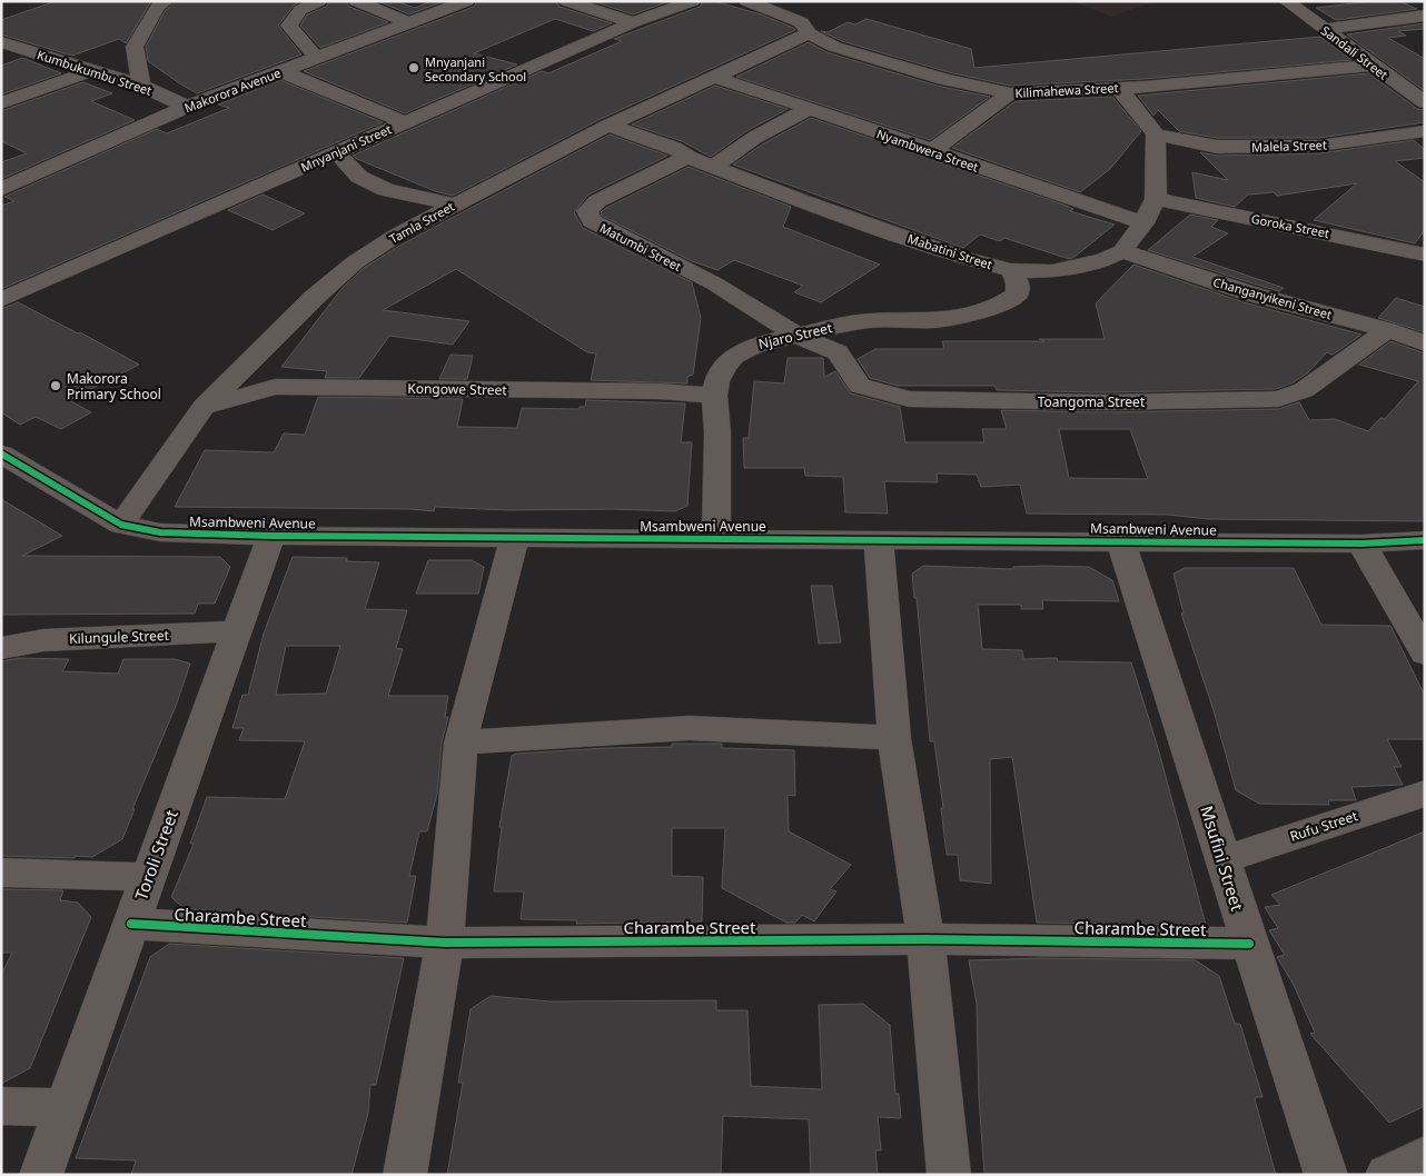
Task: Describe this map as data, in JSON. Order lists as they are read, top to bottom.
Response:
{
  "streets": {
    "street": [
      "Sandali Street",
      "Kumbukumbu Street",
      "Makorora Avenue",
      "Kilimahewa Street",
      "Malela Street",
      "Mnyanjani Street",
      "Nyambwera Street",
      "Tamla Street",
      "Goroka Street",
      "Matumbi Street",
      "Mabatini Street",
      "Changanyikeni Street",
      "Njaro Street",
      "Kongowe Street",
      "Toangoma Street",
      "Msambweni Avenue",
      "Kilungule Street",
      "Rufu Street",
      "Toroli Street",
      "Msufini Street",
      "Charambe Street"
    ]
  },
  "crossings": [
    ["Sandali Street", "Kilimahewa Street"],
    ["Kumbukumbu Street", "Makorora Avenue"],
    ["Kilimahewa Street", "Tamla Street"],
    ["Malela Street", "Mabatini Street"],
    ["Nyambwera Street", "Tamla Street"],
    ["Nyambwera Street", "Mabatini Street"],
    ["Tamla Street", "Mabatini Street"],
    ["Tamla Street", "Kongowe Street"],
    ["Tamla Street", "Msambweni Avenue"],
    ["Goroka Street", "Mabatini Street"],
    ["Matumbi Street", "Mabatini Street"],
    ["Matumbi Street", "Njaro Street"],
    ["Matumbi Street", "Toangoma Street"],
    ["Mabatini Street", "Changanyikeni Street"],
    ["Mabatini Street", "Njaro Street"],
    ["Changanyikeni Street", "Toangoma Street"],
    ["Njaro Street", "Kongowe Street"],
    ["Njaro Street", "Toangoma Street"],
    ["Njaro Street", "Msambweni Avenue"],
    ["Msambweni Avenue", "Toroli Street"],
    ["Msambweni Avenue", "Msufini Street"],
    ["Kilungule Street", "Toroli Street"],
    ["Rufu Street", "Msufini Street"],
    ["Toroli Street", "Charambe Street"],
    ["Msufini Street", "Charambe Street"]
  ],
  "places": ["Mnyanjani Secondary School", "Makorora Primary School"]
}
